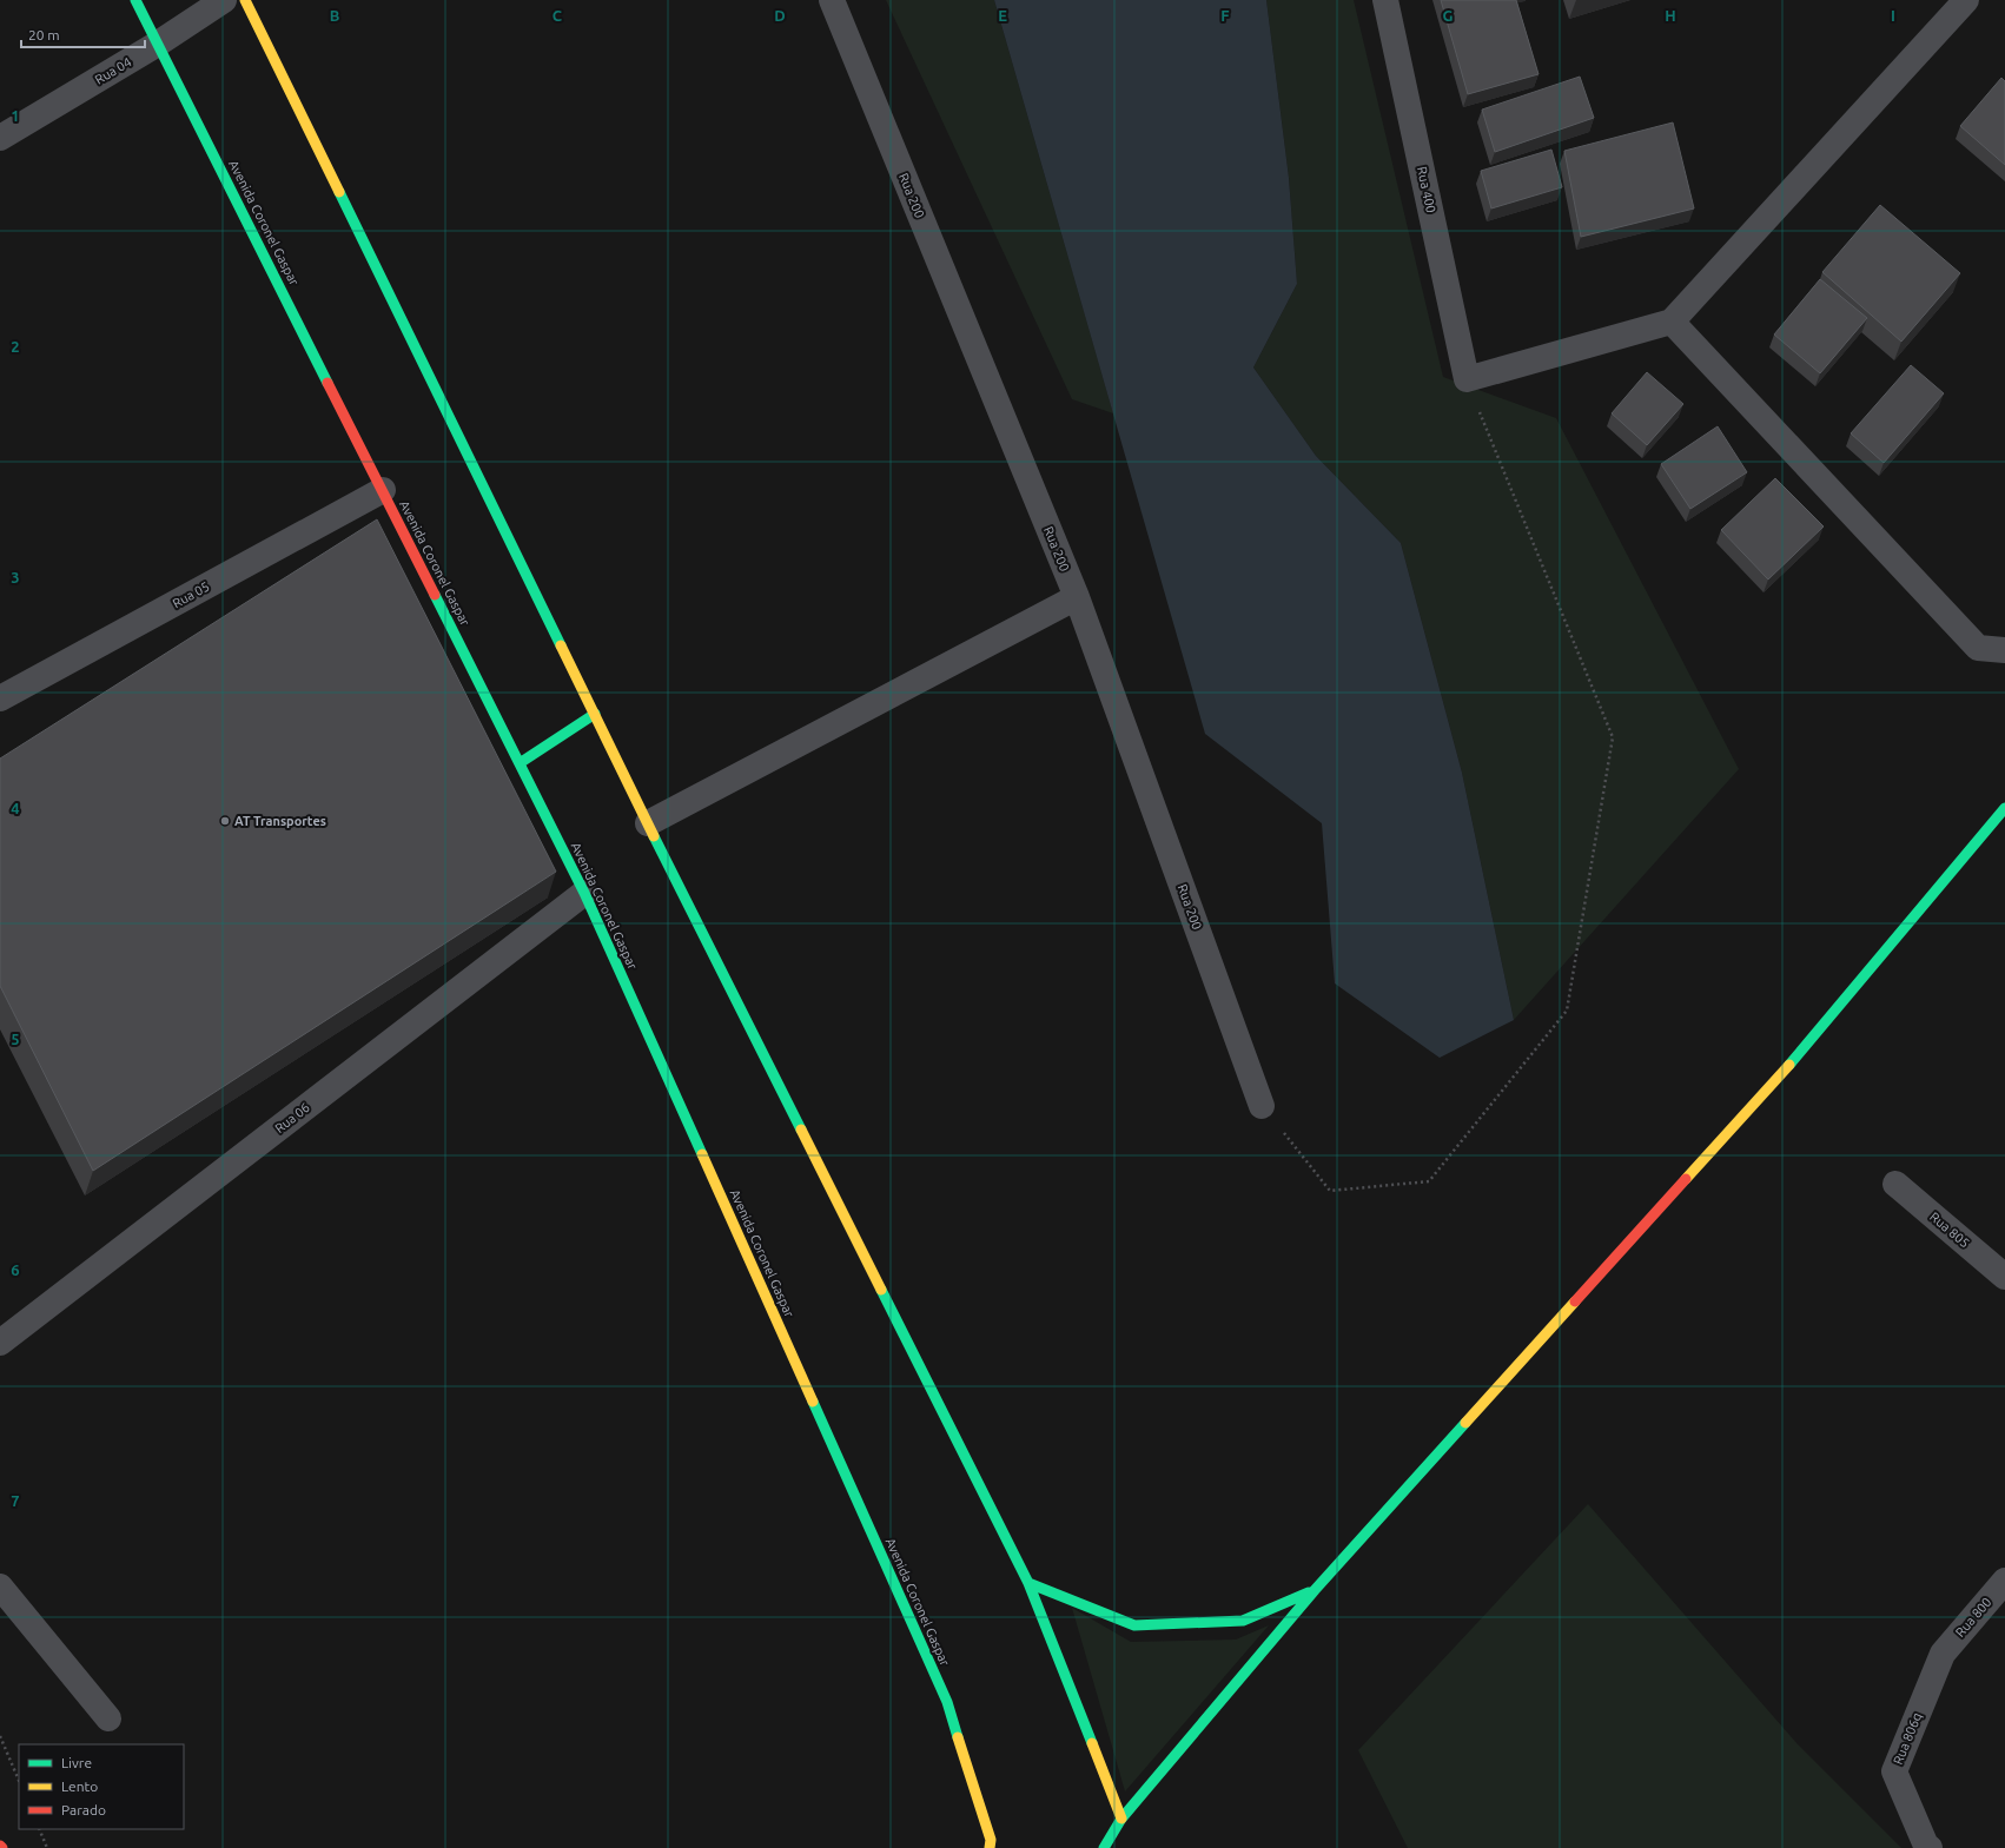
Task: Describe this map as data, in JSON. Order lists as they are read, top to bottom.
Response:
{
  "streets": {
    "street": [
      "Rua 04",
      "Rua 400",
      "Rua 200",
      "Avenida Coronel Gaspar",
      "Rua 05",
      "Rua 06",
      "Rua 805",
      "Rua 800",
      "Rua 806q"
    ]
  },
  "crossings": [
    ["Rua 04", "Avenida Coronel Gaspar"],
    ["Avenida Coronel Gaspar", "Rua 05"],
    ["Avenida Coronel Gaspar", "Rua 06"],
    ["Rua 800", "Rua 806q"]
  ],
  "places": ["AT Transportes"],
  "legend": ["Livre", "Lento", "Parado"],
  "scale_bar": "20 m",
  "grid": {
    "columns": [
      "B",
      "C",
      "D",
      "E",
      "F",
      "G",
      "H",
      "I"
    ],
    "rows": [
      "1",
      "2",
      "3",
      "4",
      "5",
      "6",
      "7"
    ]
  }
}
